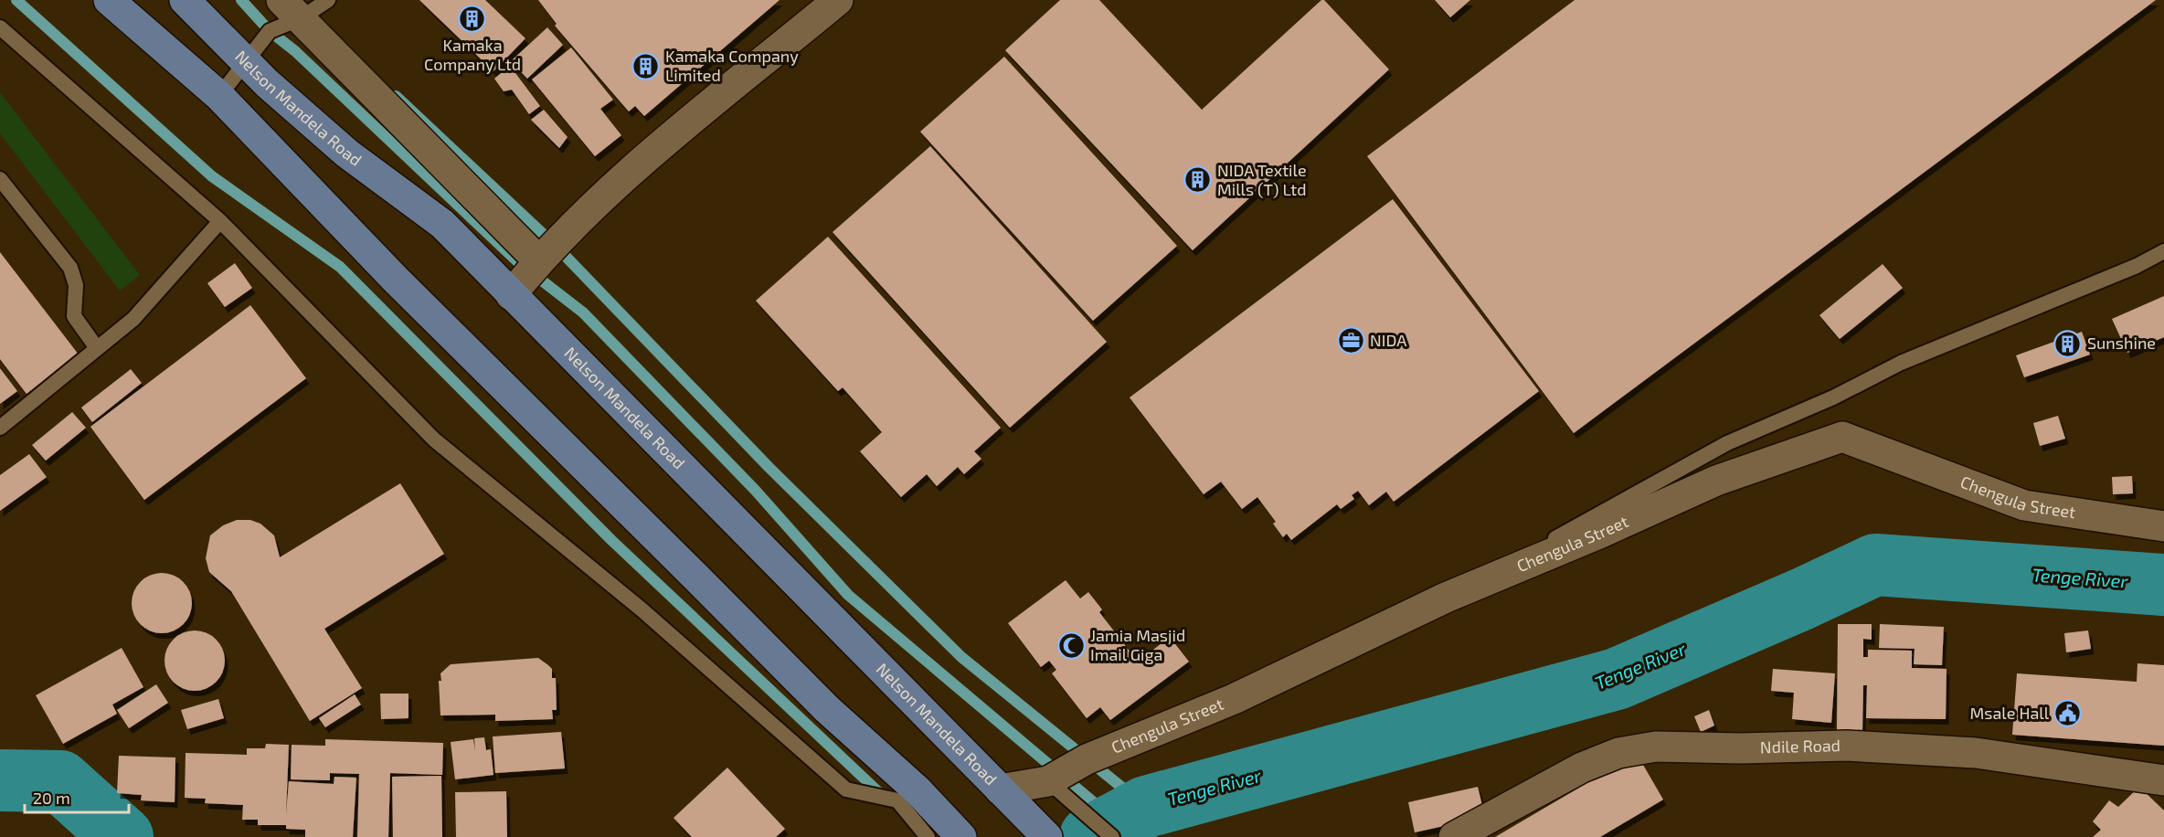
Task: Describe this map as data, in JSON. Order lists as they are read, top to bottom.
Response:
{
  "streets": {
    "main road": ["Nelson Mandela Road"],
    "street": ["Chengula Street", "Ndile Road"]
  },
  "crossings": [
    ["Nelson Mandela Road", "Chengula Street"]
  ],
  "water": ["Tenge River"],
  "places": {
    "building": [
      "Kamaka Company Ltd",
      "Kamaka Company Limited",
      "NIDA Textile Mills (T) Ltd",
      "Sunshine"
    ],
    "office": ["NIDA"],
    "mosque": ["Jamia Masjid Imail Giga"],
    "public building": ["Msale Hall"]
  },
  "scale_bar": "20 m"
}
